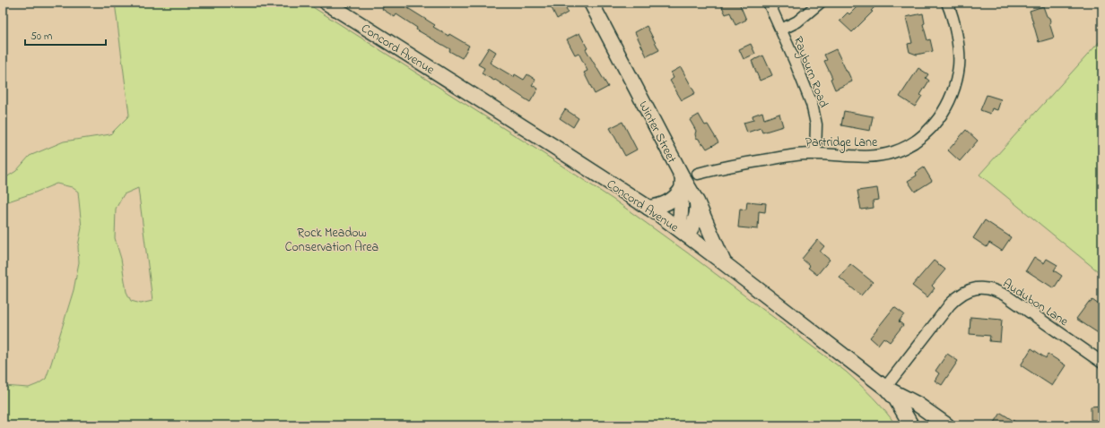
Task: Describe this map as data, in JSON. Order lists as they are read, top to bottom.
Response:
{
  "streets": {
    "main road": ["Concord Avenue", "Winter Street"],
    "street": ["Rayburn Road", "Partridge Lane", "Audubon Lane"]
  },
  "crossings": [
    ["Concord Avenue", "Winter Street"],
    ["Concord Avenue", "Audubon Lane"],
    ["Rayburn Road", "Partridge Lane"]
  ],
  "parks": ["Rock Meadow Conservation Area"],
  "scale_bar": "50 m"
}
